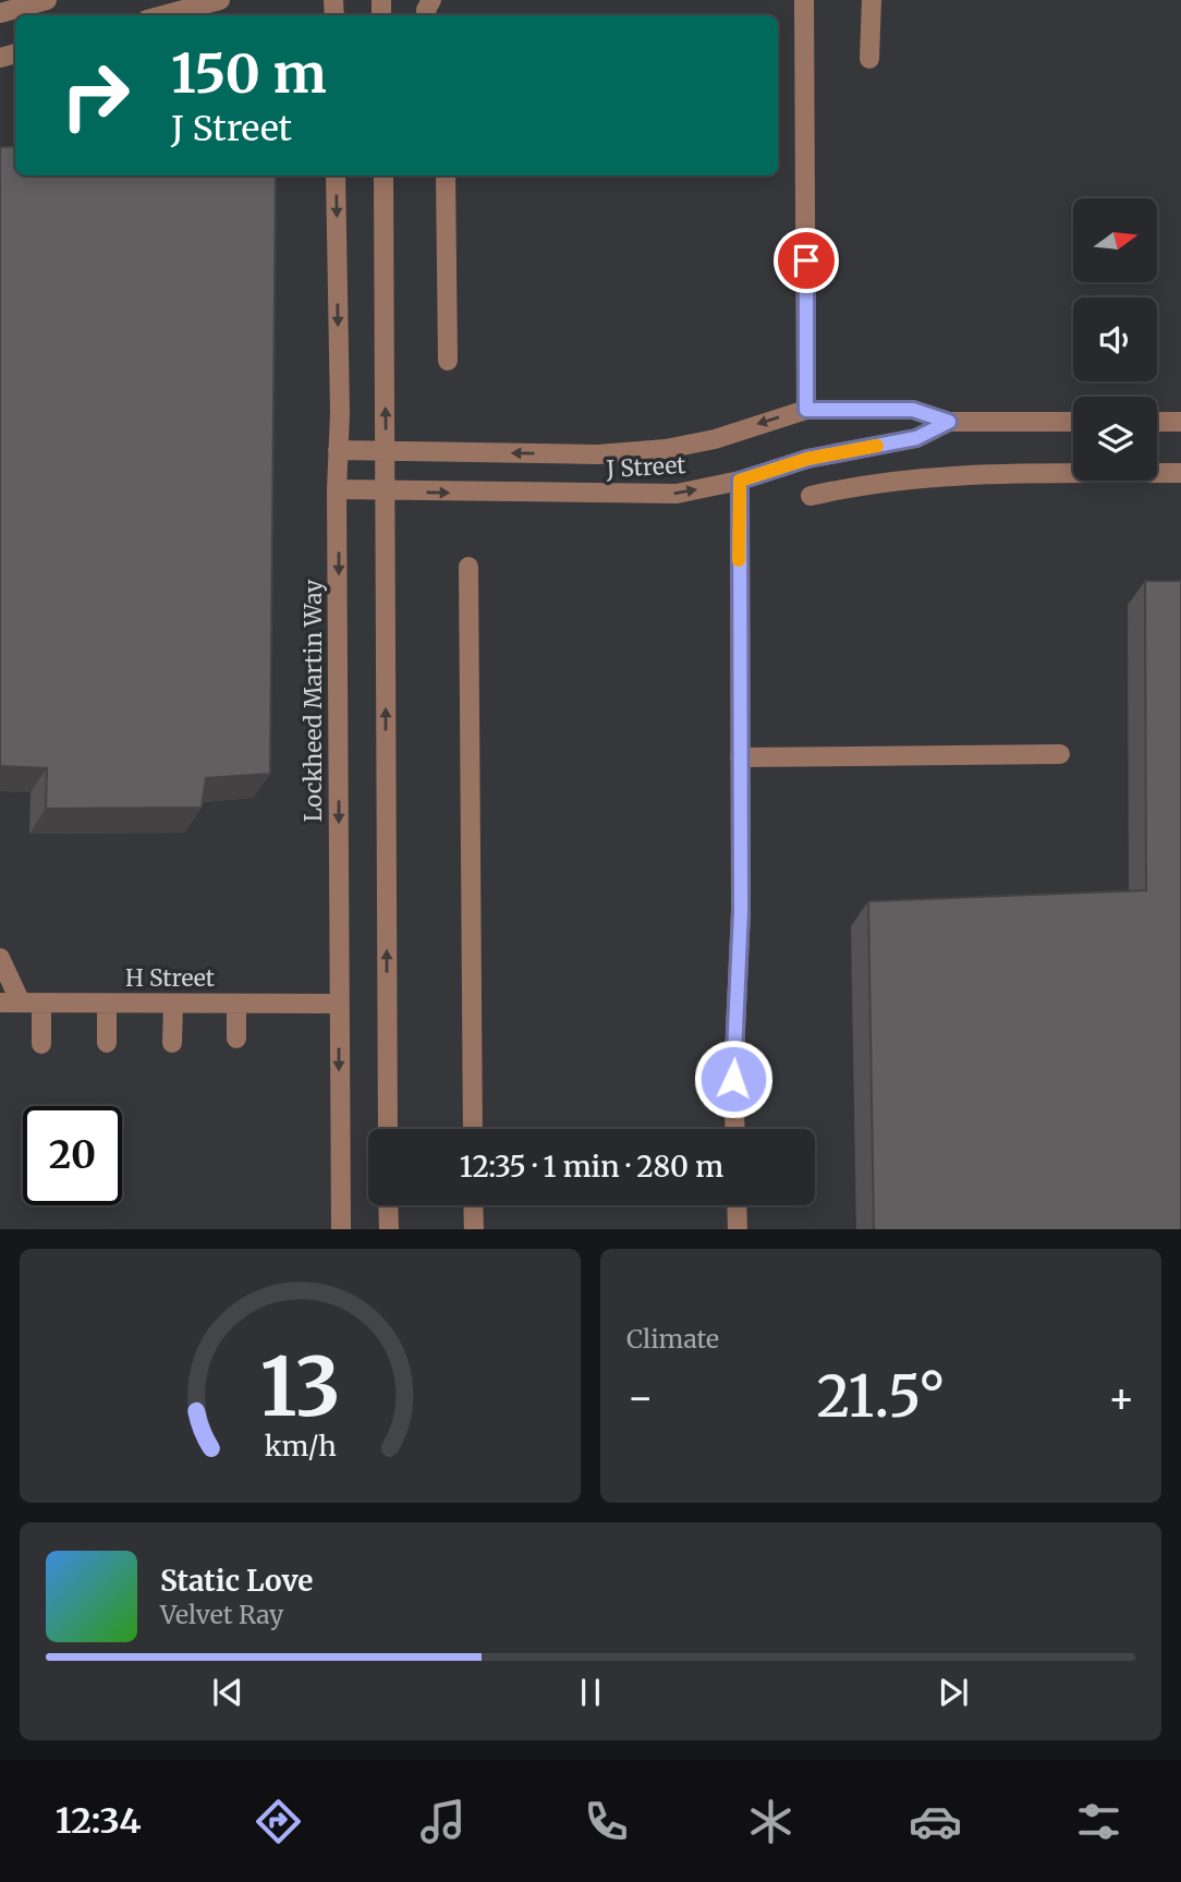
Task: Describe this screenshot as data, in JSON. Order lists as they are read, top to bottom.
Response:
{
  "streets": {
    "street": ["J Street", "Lockheed Martin Way", "H Street"]
  },
  "crossings": [
    ["J Street", "Lockheed Martin Way"],
    ["Lockheed Martin Way", "H Street"]
  ],
  "north": "right",
  "page": {
    "turn": ["150 m", "J Street"],
    "limit": "20",
    "trip": "12:35 · 1 min · 280 m",
    "tile": "Climate",
    "heat": ["−", "21.5°", "+"],
    "song": ["Static Love", "Velvet Ray"],
    "tabs": "12:34",
    "gauge": ["13", "km/h"]
  }
}
